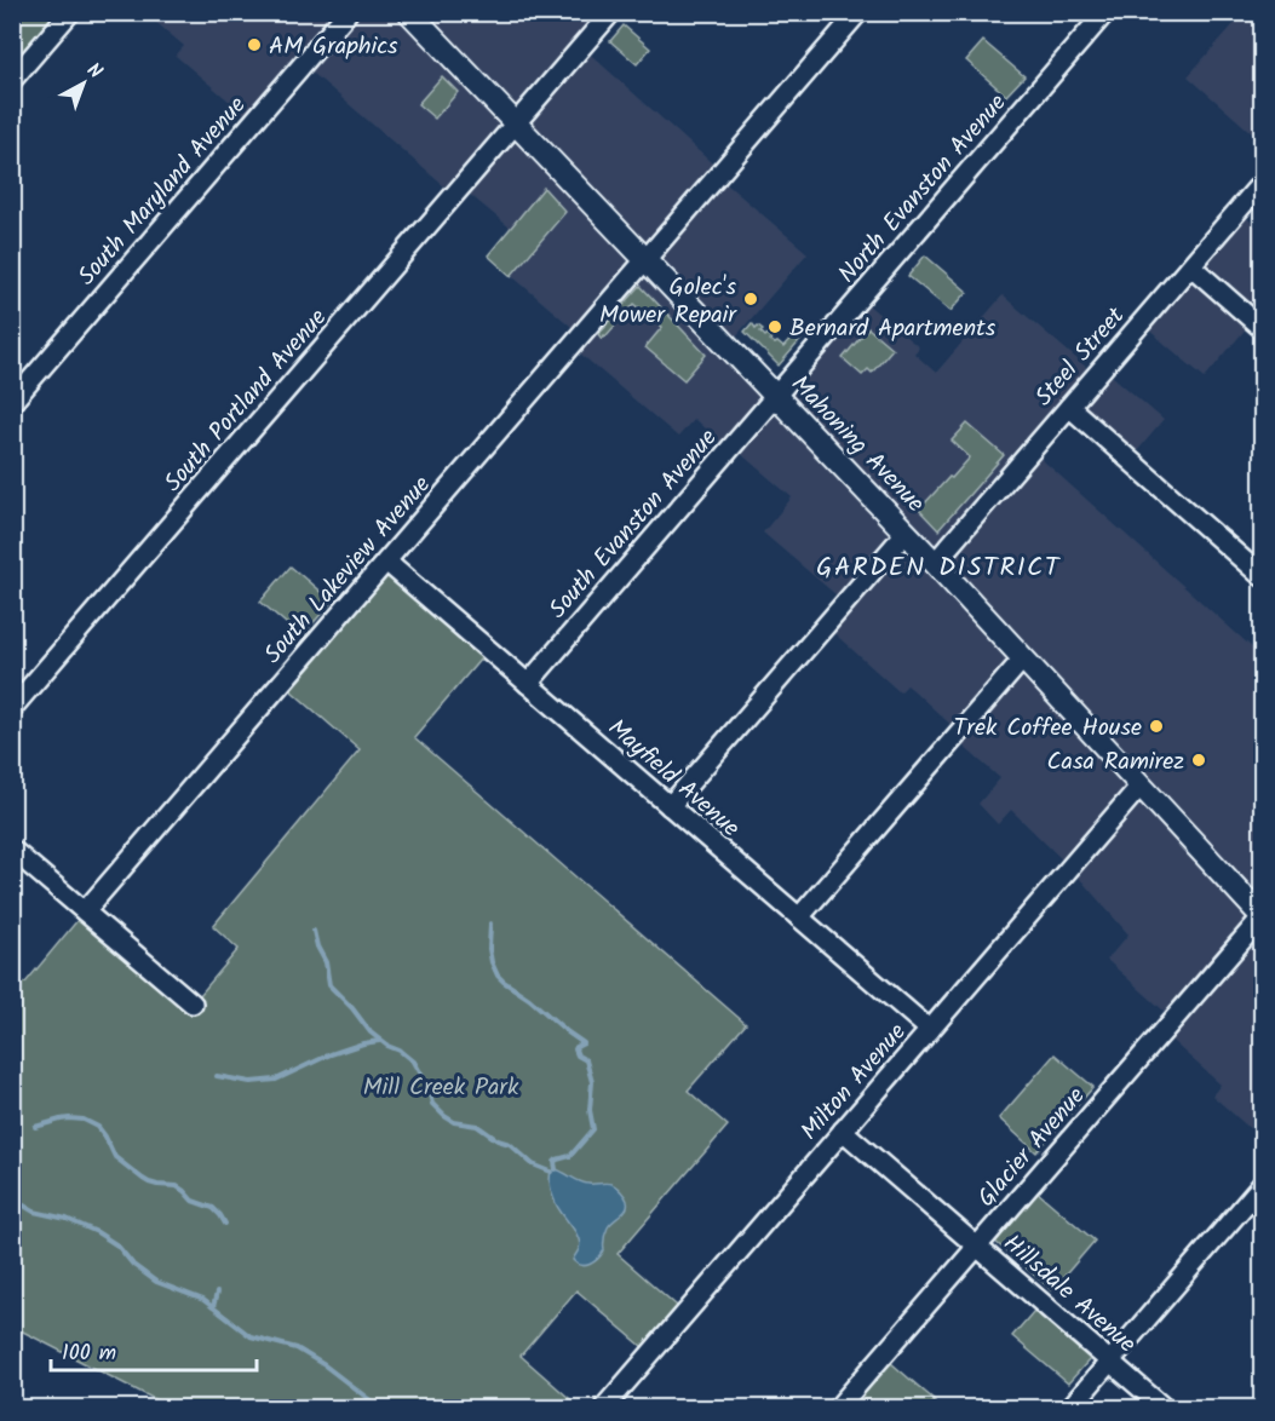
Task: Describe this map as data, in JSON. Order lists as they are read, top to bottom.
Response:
{
  "streets": {
    "main road": ["Mahoning Avenue"],
    "street": [
      "North Evanston Avenue",
      "South Maryland Avenue",
      "Steel Street",
      "South Portland Avenue",
      "South Evanston Avenue",
      "South Lakeview Avenue",
      "Mayfield Avenue",
      "Milton Avenue",
      "Glacier Avenue",
      "Hillsdale Avenue"
    ]
  },
  "crossings": [
    ["North Evanston Avenue", "Mahoning Avenue"],
    ["North Evanston Avenue", "South Evanston Avenue"],
    ["Steel Street", "Mahoning Avenue"],
    ["South Portland Avenue", "Mahoning Avenue"],
    ["Mahoning Avenue", "South Evanston Avenue"],
    ["Mahoning Avenue", "South Lakeview Avenue"],
    ["Mahoning Avenue", "Milton Avenue"],
    ["Mahoning Avenue", "Glacier Avenue"],
    ["South Evanston Avenue", "Mayfield Avenue"],
    ["South Lakeview Avenue", "Mayfield Avenue"],
    ["Mayfield Avenue", "Milton Avenue"],
    ["Milton Avenue", "Hillsdale Avenue"],
    ["Glacier Avenue", "Hillsdale Avenue"]
  ],
  "districts": ["GARDEN DISTRICT"],
  "parks": ["Mill Creek Park"],
  "places": [
    "AM Graphics",
    "Golec's Mower Repair",
    "Bernard Apartments",
    "Trek Coffee House",
    "Casa Ramirez"
  ],
  "scale_bar": "100 m",
  "north": "top right"
}
